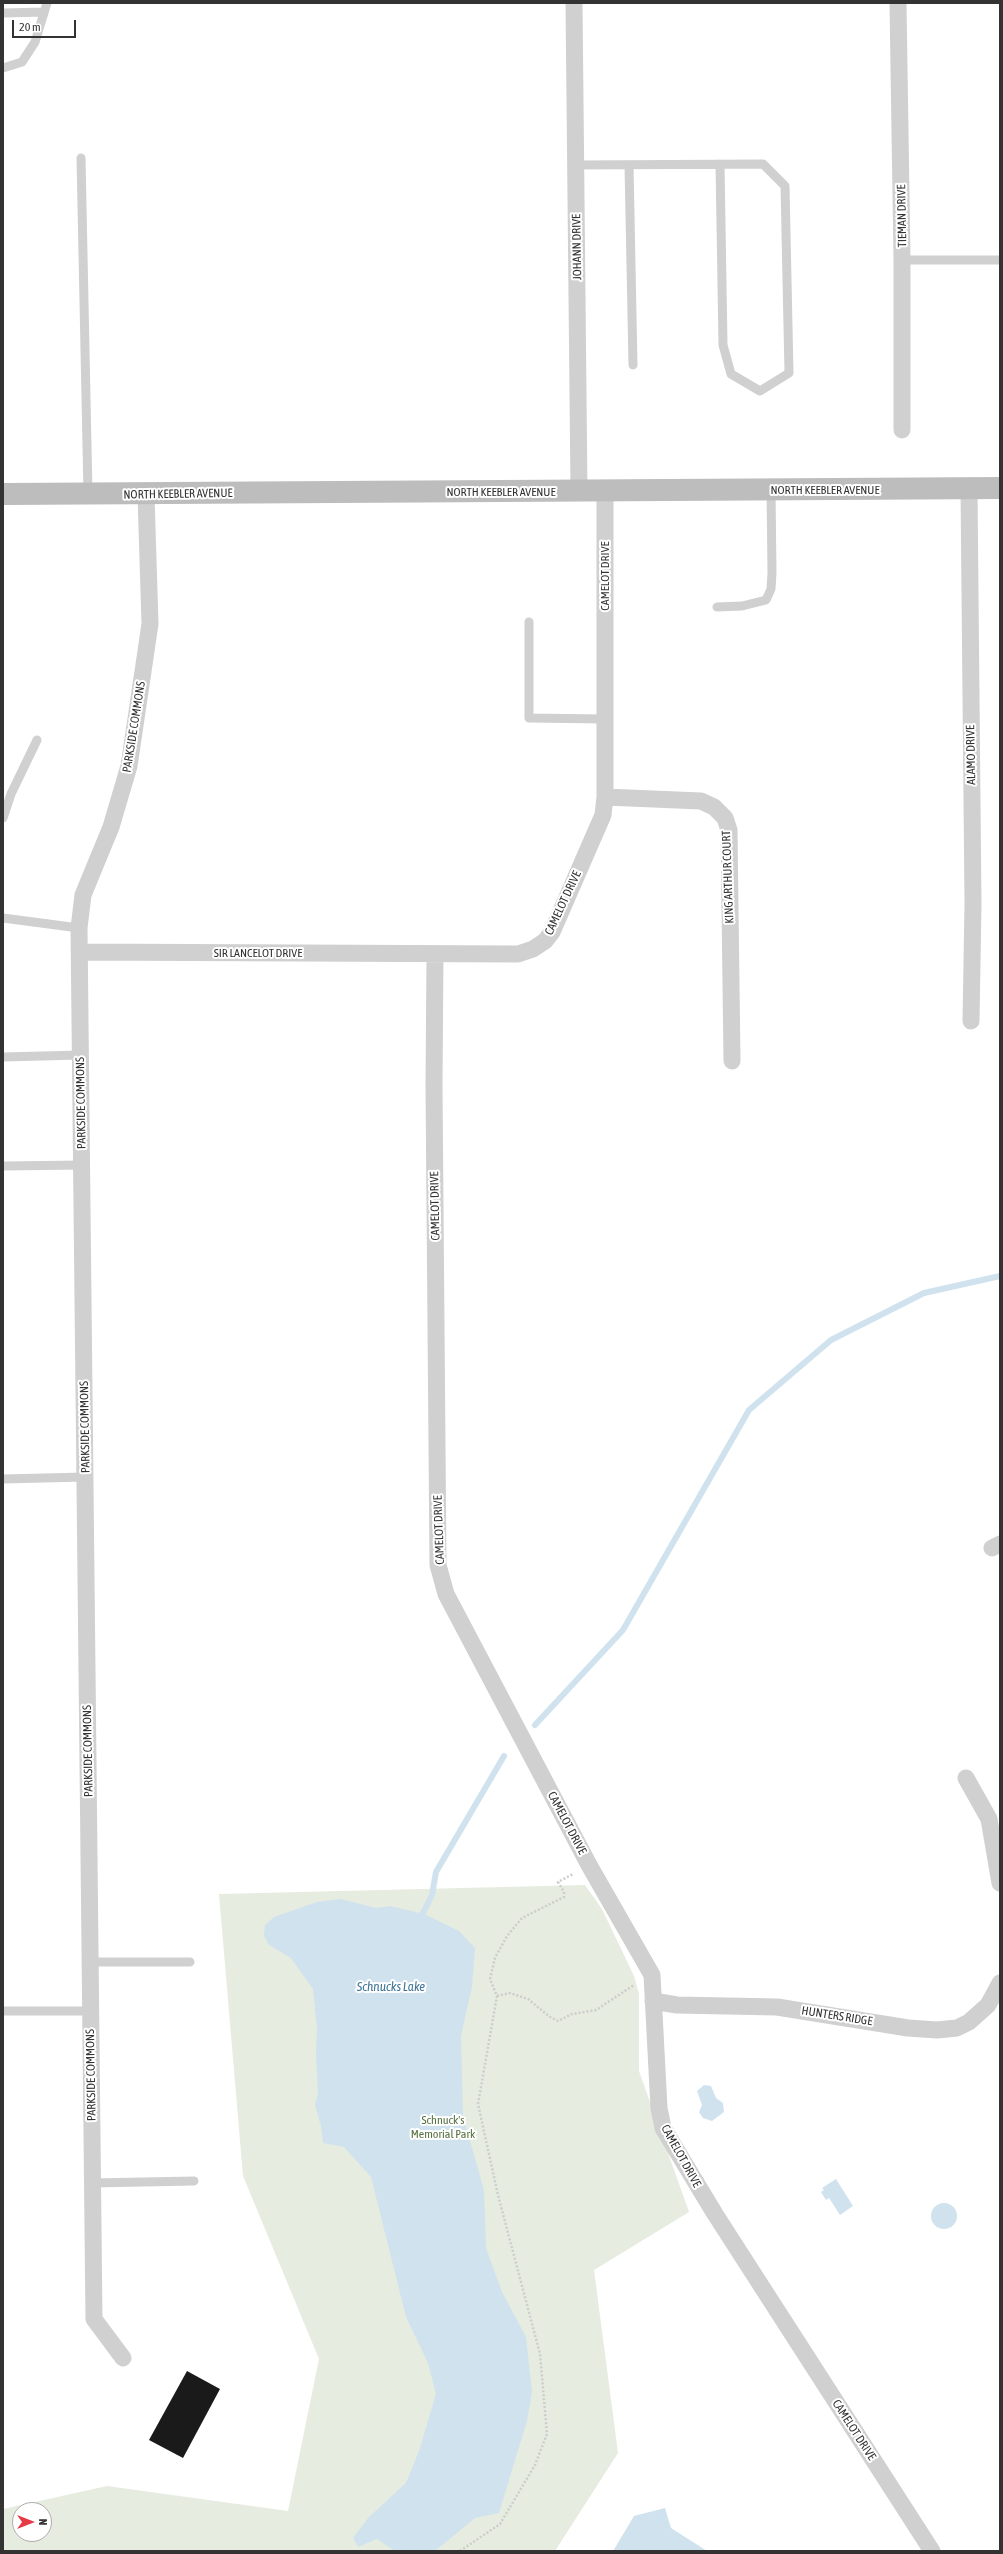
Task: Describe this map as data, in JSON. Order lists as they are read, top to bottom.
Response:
{
  "streets": {
    "street": [
      "TIEMAN DRIVE",
      "JOHANN DRIVE",
      "NORTH KEEBLER AVENUE",
      "CAMELOT DRIVE",
      "PARKSIDE COMMONS",
      "ALAMO DRIVE",
      "KING ARTHUR COURT",
      "SIR LANCELOT DRIVE",
      "HUNTERS RIDGE"
    ]
  },
  "crossings": [
    ["JOHANN DRIVE", "NORTH KEEBLER AVENUE"],
    ["NORTH KEEBLER AVENUE", "CAMELOT DRIVE"],
    ["NORTH KEEBLER AVENUE", "PARKSIDE COMMONS"],
    ["NORTH KEEBLER AVENUE", "ALAMO DRIVE"],
    ["CAMELOT DRIVE", "KING ARTHUR COURT"],
    ["CAMELOT DRIVE", "SIR LANCELOT DRIVE"],
    ["CAMELOT DRIVE", "HUNTERS RIDGE"],
    ["PARKSIDE COMMONS", "SIR LANCELOT DRIVE"]
  ],
  "water": ["Schnucks Lake"],
  "parks": ["Schnuck's Memorial Park"],
  "scale_bar": "20 m",
  "north": "right"
}
